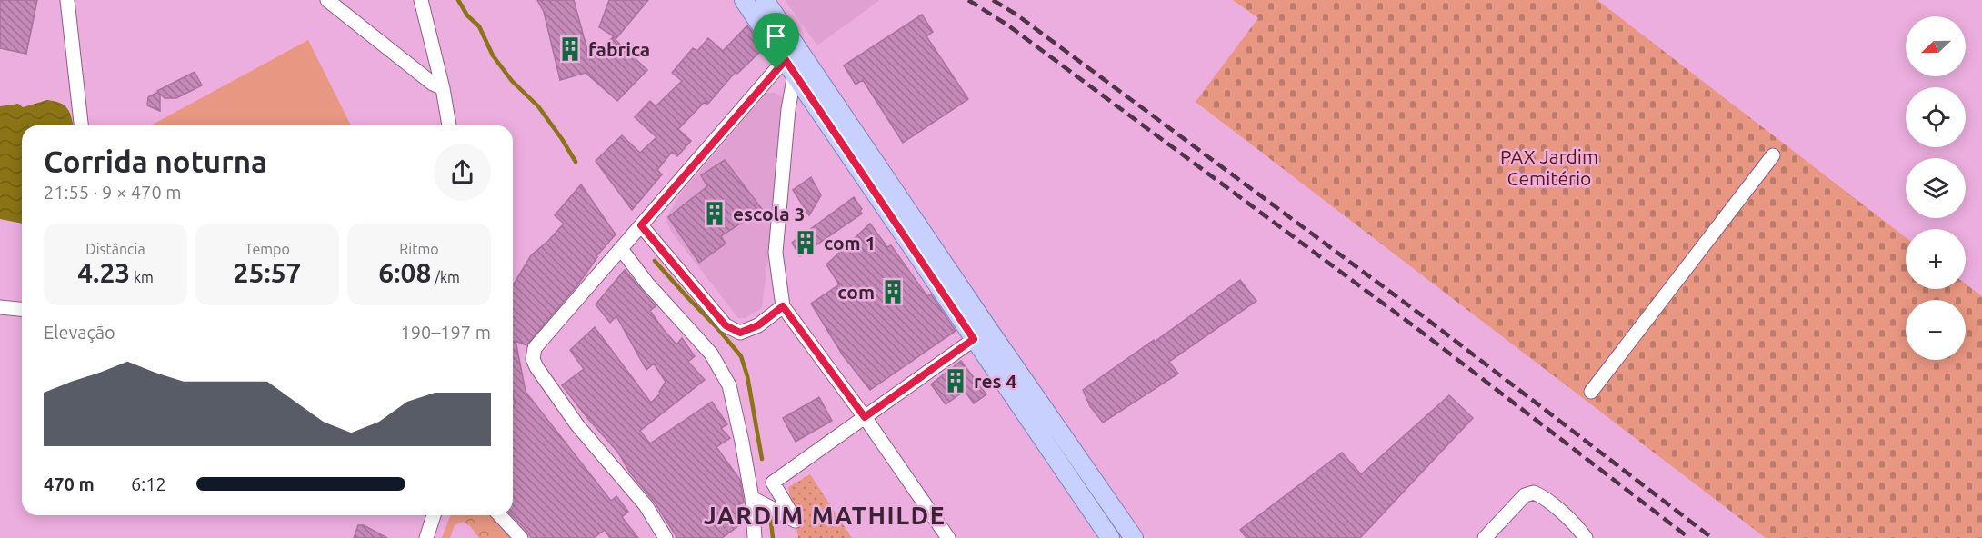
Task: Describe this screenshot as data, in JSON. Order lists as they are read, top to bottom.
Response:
{
  "districts": ["JARDIM MATHILDE"],
  "parks": ["PAX Jardim Cemitério"],
  "places": {
    "building": [
      "fabrica",
      "escola 3",
      "com 1",
      "com",
      "res 4"
    ]
  },
  "north": "left",
  "page": {
    "map_buttons": ["+", "−"],
    "heading": ["Corrida noturna", "21:55 · 9 × 470 m"],
    "stats": [
      ["Distância", "4.23 km"],
      ["Tempo", "25:57"],
      ["Ritmo", "6:08 /km"]
    ],
    "chart": ["Elevação", "190–197 m"],
    "list": [
      {
        "name": "470 m",
        "note": "6:12"
      }
    ]
  }
}
